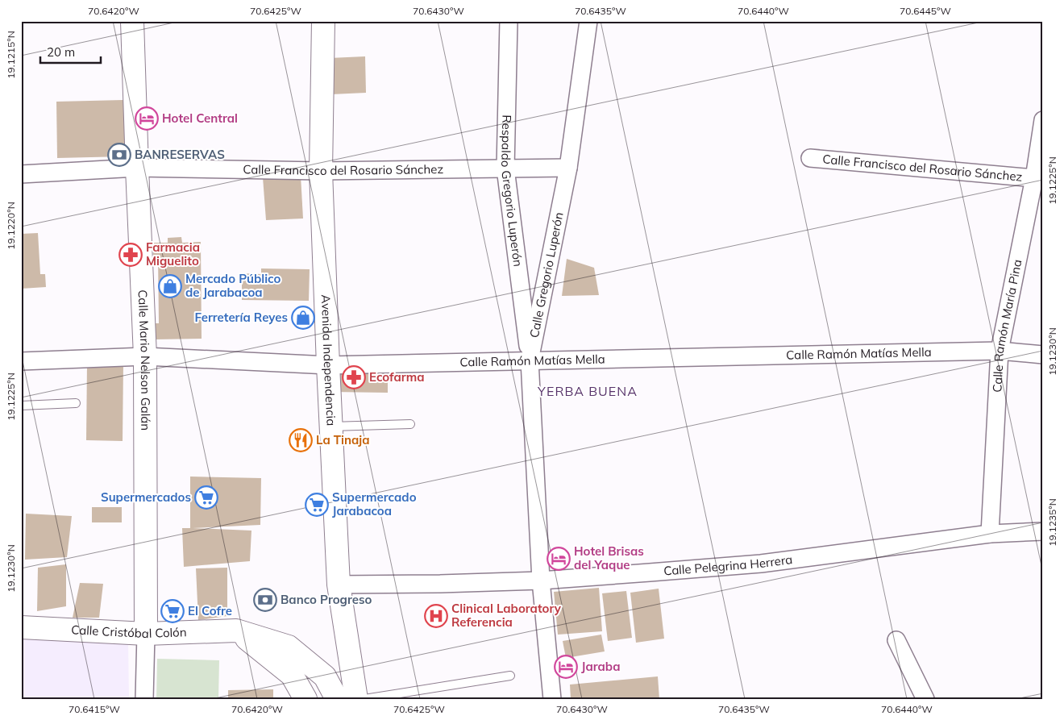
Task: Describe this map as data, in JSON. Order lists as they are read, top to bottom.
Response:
{
  "streets": {
    "street": [
      "Calle Francisco del Rosario Sánchez",
      "Respaldo Gregorio Luperón",
      "Calle Gregorio Luperón",
      "Calle Ramón María Pina",
      "Calle Ramón Matías Mella",
      "Calle Mario Nelson Galán",
      "Avenida Independencia",
      "Calle Pelegrina Herrera",
      "Calle Cristóbal Colón"
    ]
  },
  "crossings": [
    ["Calle Francisco del Rosario Sánchez", "Respaldo Gregorio Luperón"],
    ["Calle Francisco del Rosario Sánchez", "Calle Gregorio Luperón"],
    ["Calle Francisco del Rosario Sánchez", "Calle Ramón María Pina"],
    ["Calle Francisco del Rosario Sánchez", "Calle Mario Nelson Galán"],
    ["Calle Francisco del Rosario Sánchez", "Avenida Independencia"],
    ["Respaldo Gregorio Luperón", "Calle Gregorio Luperón"],
    ["Respaldo Gregorio Luperón", "Calle Ramón Matías Mella"],
    ["Calle Gregorio Luperón", "Calle Ramón Matías Mella"],
    ["Calle Gregorio Luperón", "Calle Pelegrina Herrera"],
    ["Calle Ramón María Pina", "Calle Ramón Matías Mella"],
    ["Calle Ramón María Pina", "Calle Pelegrina Herrera"],
    ["Calle Ramón Matías Mella", "Calle Mario Nelson Galán"],
    ["Calle Ramón Matías Mella", "Avenida Independencia"],
    ["Calle Mario Nelson Galán", "Calle Cristóbal Colón"],
    ["Avenida Independencia", "Calle Pelegrina Herrera"]
  ],
  "districts": ["YERBA BUENA"],
  "places": {
    "hotel": ["Hotel Central", "Hotel Brisas del Yaque", "Jaraba"],
    "bank": ["BANRESERVAS", "Banco Progreso"],
    "pharmacy": ["Farmacia Miguelito", "Ecofarma"],
    "shop": ["Mercado Público de Jarabacoa", "Ferretería Reyes"],
    "restaurant": ["La Tinaja"],
    "supermarket": ["Supermercados", "Supermercado Jarabacoa", "El Cofre"],
    "hospital": ["Clinical Laboratory Referencia"]
  },
  "scale_bar": "20 m",
  "coordinates": [
    "70.6420°W",
    "70.6425°W",
    "70.6430°W",
    "70.6435°W",
    "70.6440°W",
    "70.6445°W",
    "19.1215°N",
    "19.1225°N",
    "19.1220°N",
    "19.1230°N",
    "19.1235°N",
    "70.6415°W"
  ]
}
